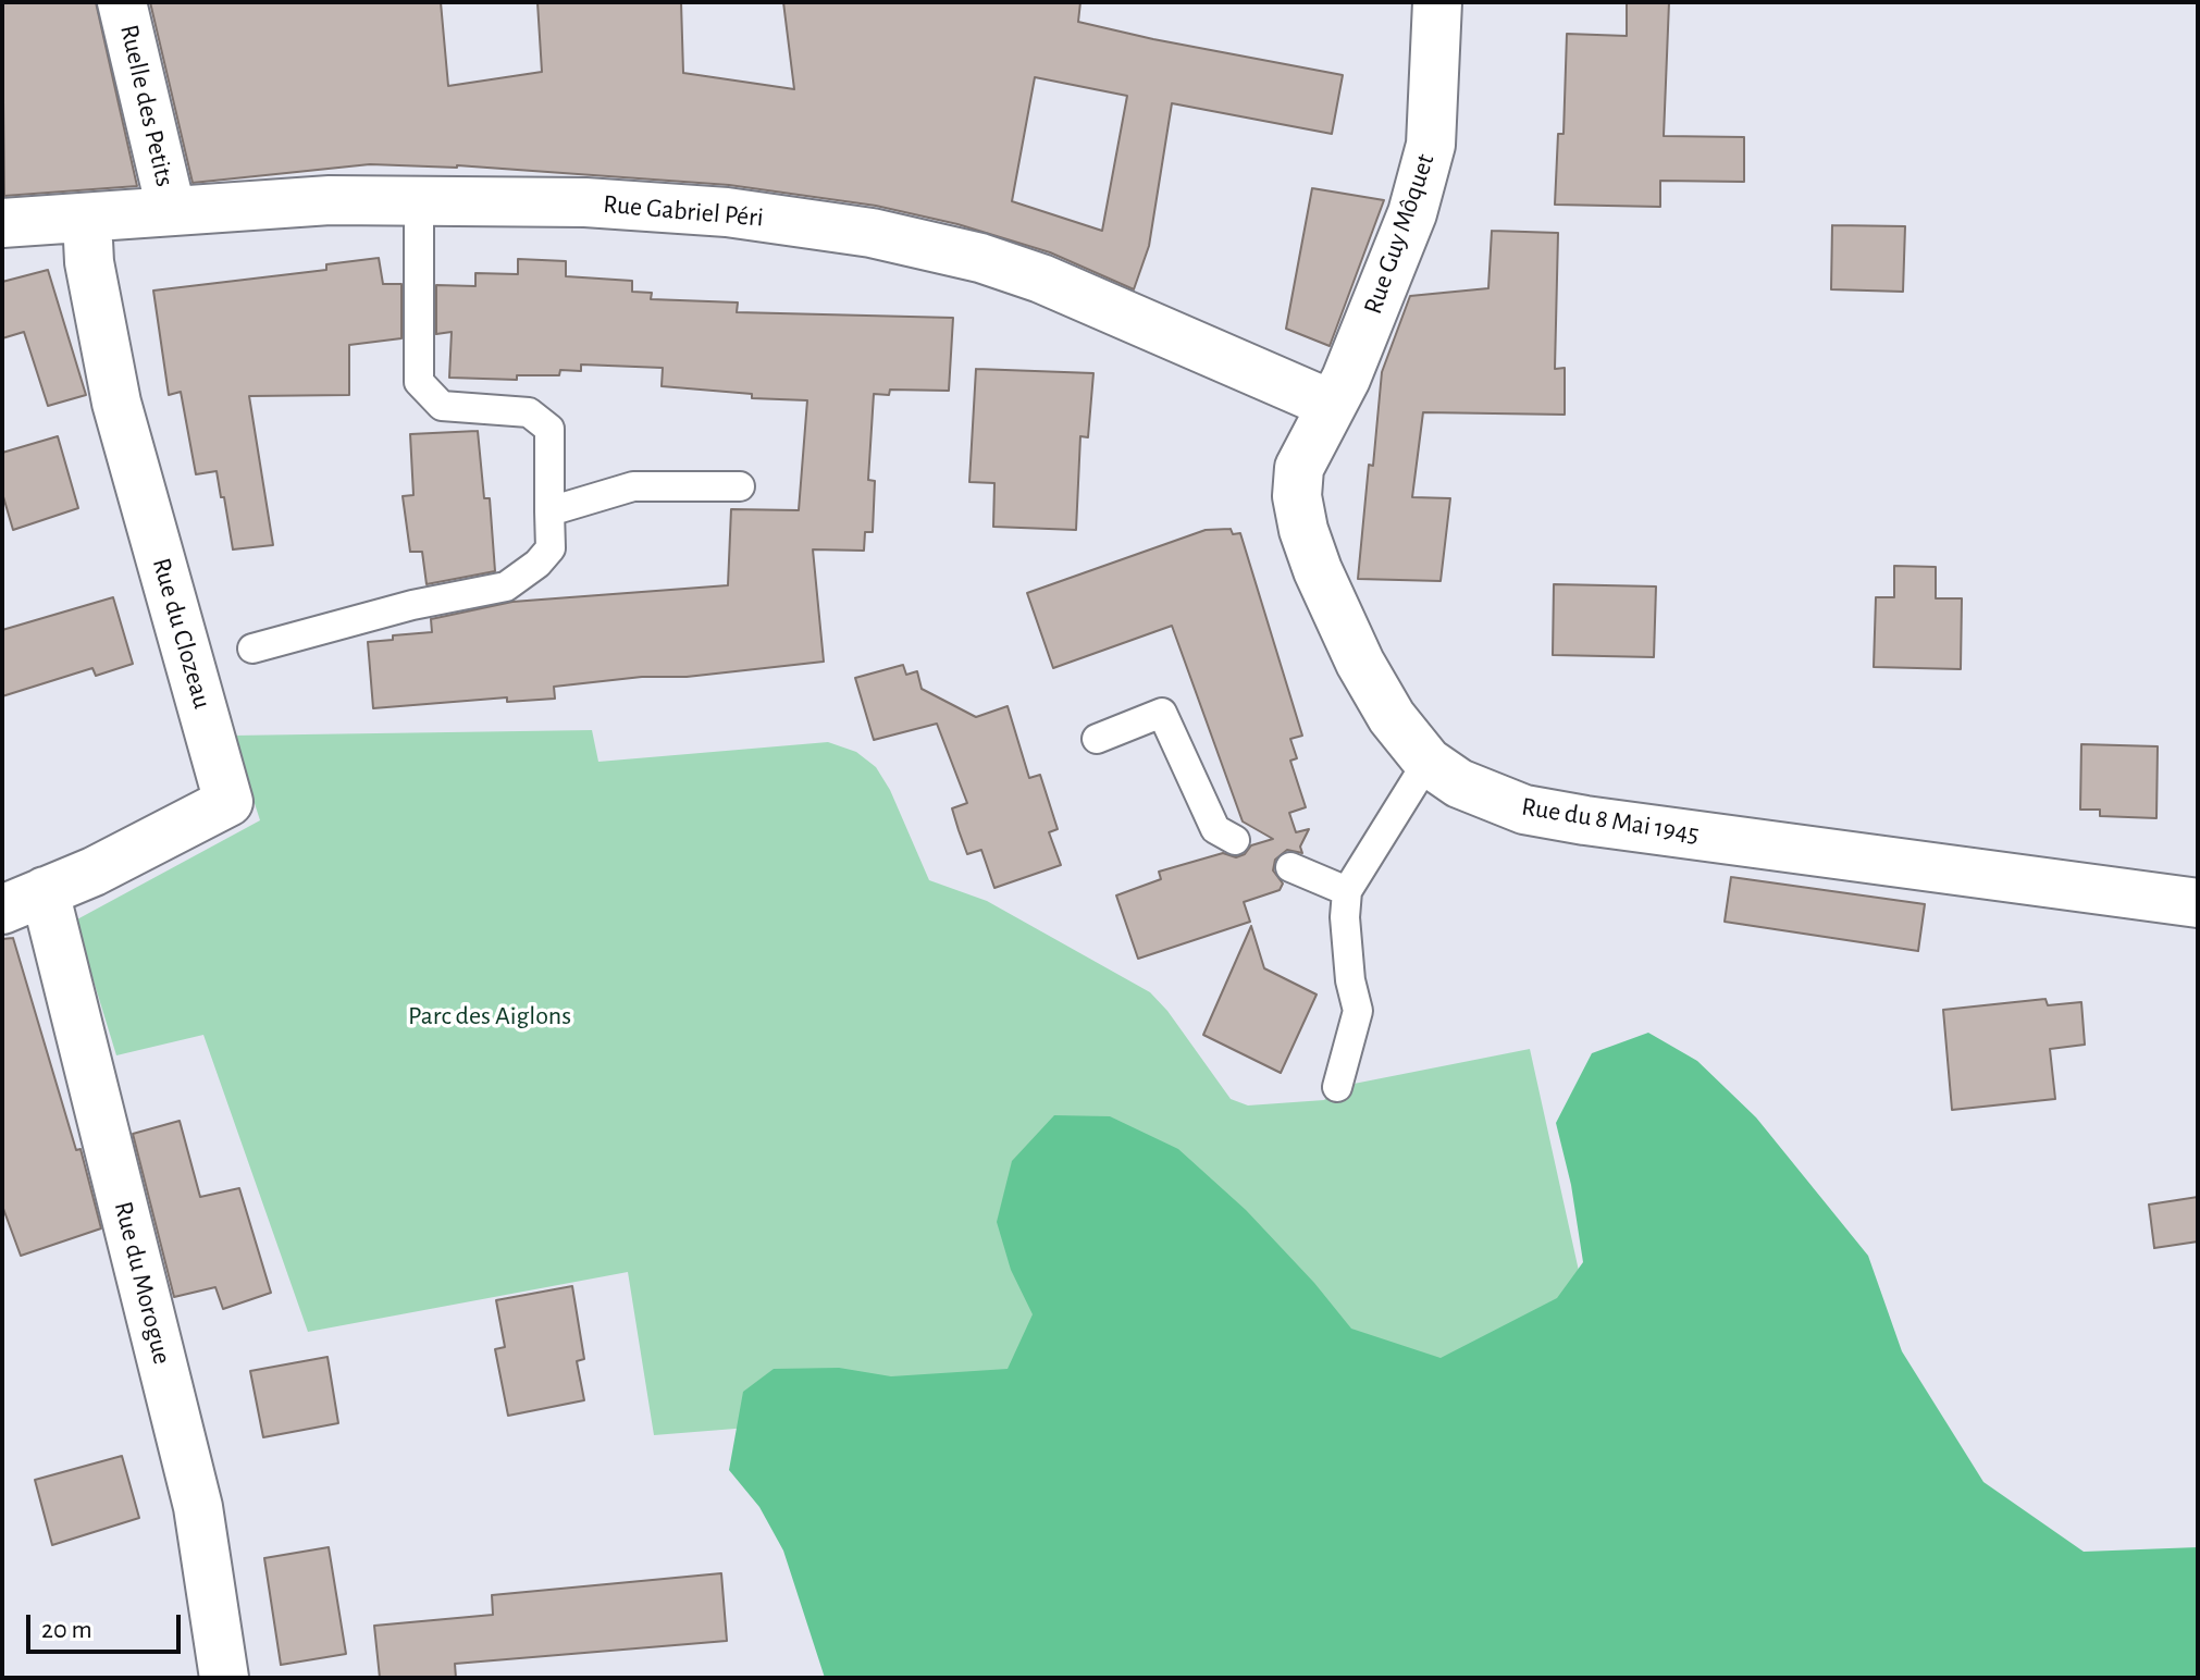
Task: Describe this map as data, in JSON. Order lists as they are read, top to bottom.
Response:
{
  "streets": {
    "street": [
      "Ruelle des Petits",
      "Rue Gabriel Péri",
      "Rue Guy Môquet",
      "Rue du Clozeau",
      "Rue du 8 Mai 1945",
      "Rue du Morogue"
    ]
  },
  "crossings": [
    ["Ruelle des Petits", "Rue Gabriel Péri"],
    ["Rue Gabriel Péri", "Rue Guy Môquet"],
    ["Rue Gabriel Péri", "Rue du Clozeau"],
    ["Rue Gabriel Péri", "Rue du 8 Mai 1945"],
    ["Rue Guy Môquet", "Rue du 8 Mai 1945"],
    ["Rue du Clozeau", "Rue du Morogue"]
  ],
  "parks": ["Parc des Aiglons"],
  "scale_bar": "20 m"
}
